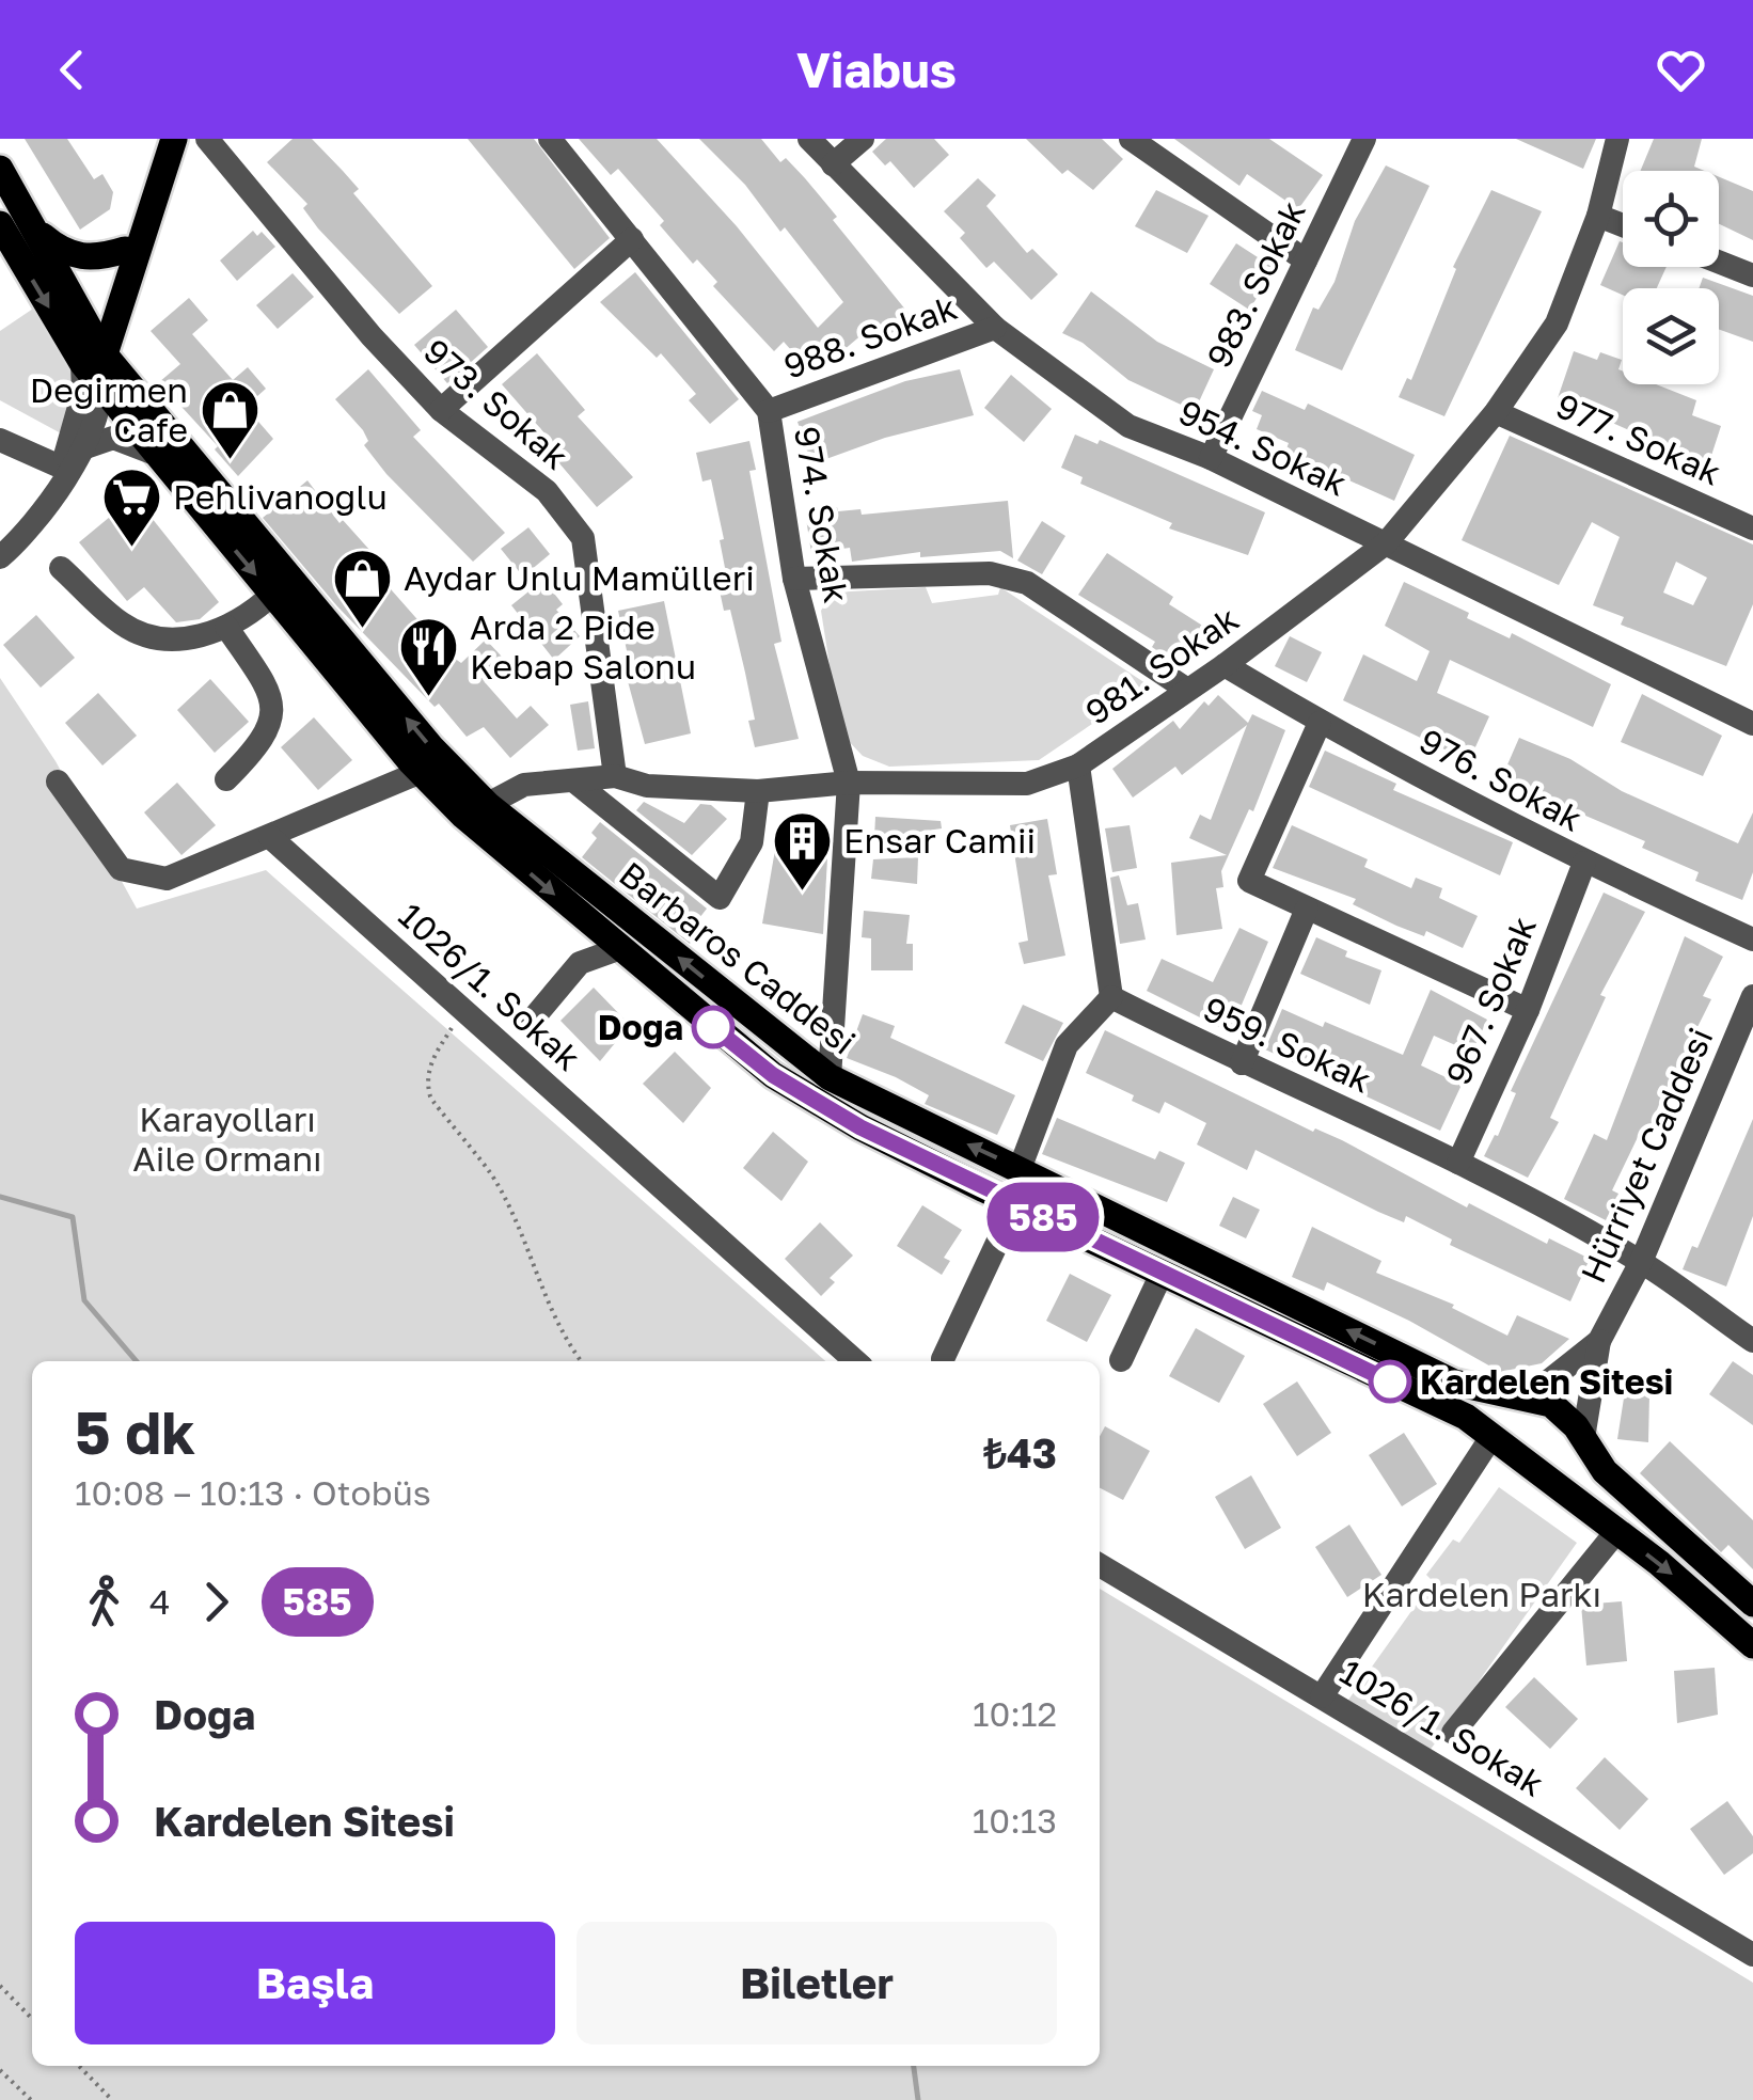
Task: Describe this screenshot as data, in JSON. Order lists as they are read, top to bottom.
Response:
{
  "streets": {
    "main road": ["Barbaros Caddesi", "Hürriyet Caddesi"],
    "street": [
      "983. Sokak",
      "988. Sokak",
      "973. Sokak",
      "977. Sokak",
      "954. Sokak",
      "974. Sokak",
      "981. Sokak",
      "976. Sokak",
      "1026/1. Sokak",
      "967. Sokak",
      "959. Sokak"
    ]
  },
  "crossings": [
    ["983. Sokak", "954. Sokak"],
    ["988. Sokak", "954. Sokak"],
    ["988. Sokak", "974. Sokak"],
    ["973. Sokak", "981. Sokak"],
    ["977. Sokak", "981. Sokak"],
    ["954. Sokak", "981. Sokak"],
    ["974. Sokak", "981. Sokak"],
    ["974. Sokak", "Barbaros Caddesi"],
    ["981. Sokak", "976. Sokak"],
    ["981. Sokak", "Barbaros Caddesi"],
    ["976. Sokak", "967. Sokak"],
    ["Barbaros Caddesi", "Hürriyet Caddesi"],
    ["967. Sokak", "959. Sokak"],
    ["959. Sokak", "Hürriyet Caddesi"]
  ],
  "parks": ["Karayolları Aile Ormanı", "Kardelen Parkı"],
  "places": {
    "shop": ["Değirmen Cafe", "Aydar Unlu Mamülleri"],
    "supermarket": ["Pehlivanoğlu"],
    "restaurant": ["Arda 2 Pide Kebap Salonu"],
    "building": ["Ensar Camii"],
    "other": ["Doğa", "Kardelen Sitesi"]
  },
  "lines": ["bus line 585"],
  "page": {
    "header": "Viabus",
    "on_map": "585",
    "heading": ["5 dk", "10:08 – 10:13 · Otobüs", "₺43"],
    "legs": ["4", "585"],
    "list": [
      {
        "name": "Doğa",
        "value": "10:12"
      },
      {
        "name": "Kardelen Sitesi",
        "value": "10:13"
      }
    ],
    "buttons": ["Başla", "Biletler"]
  }
}
